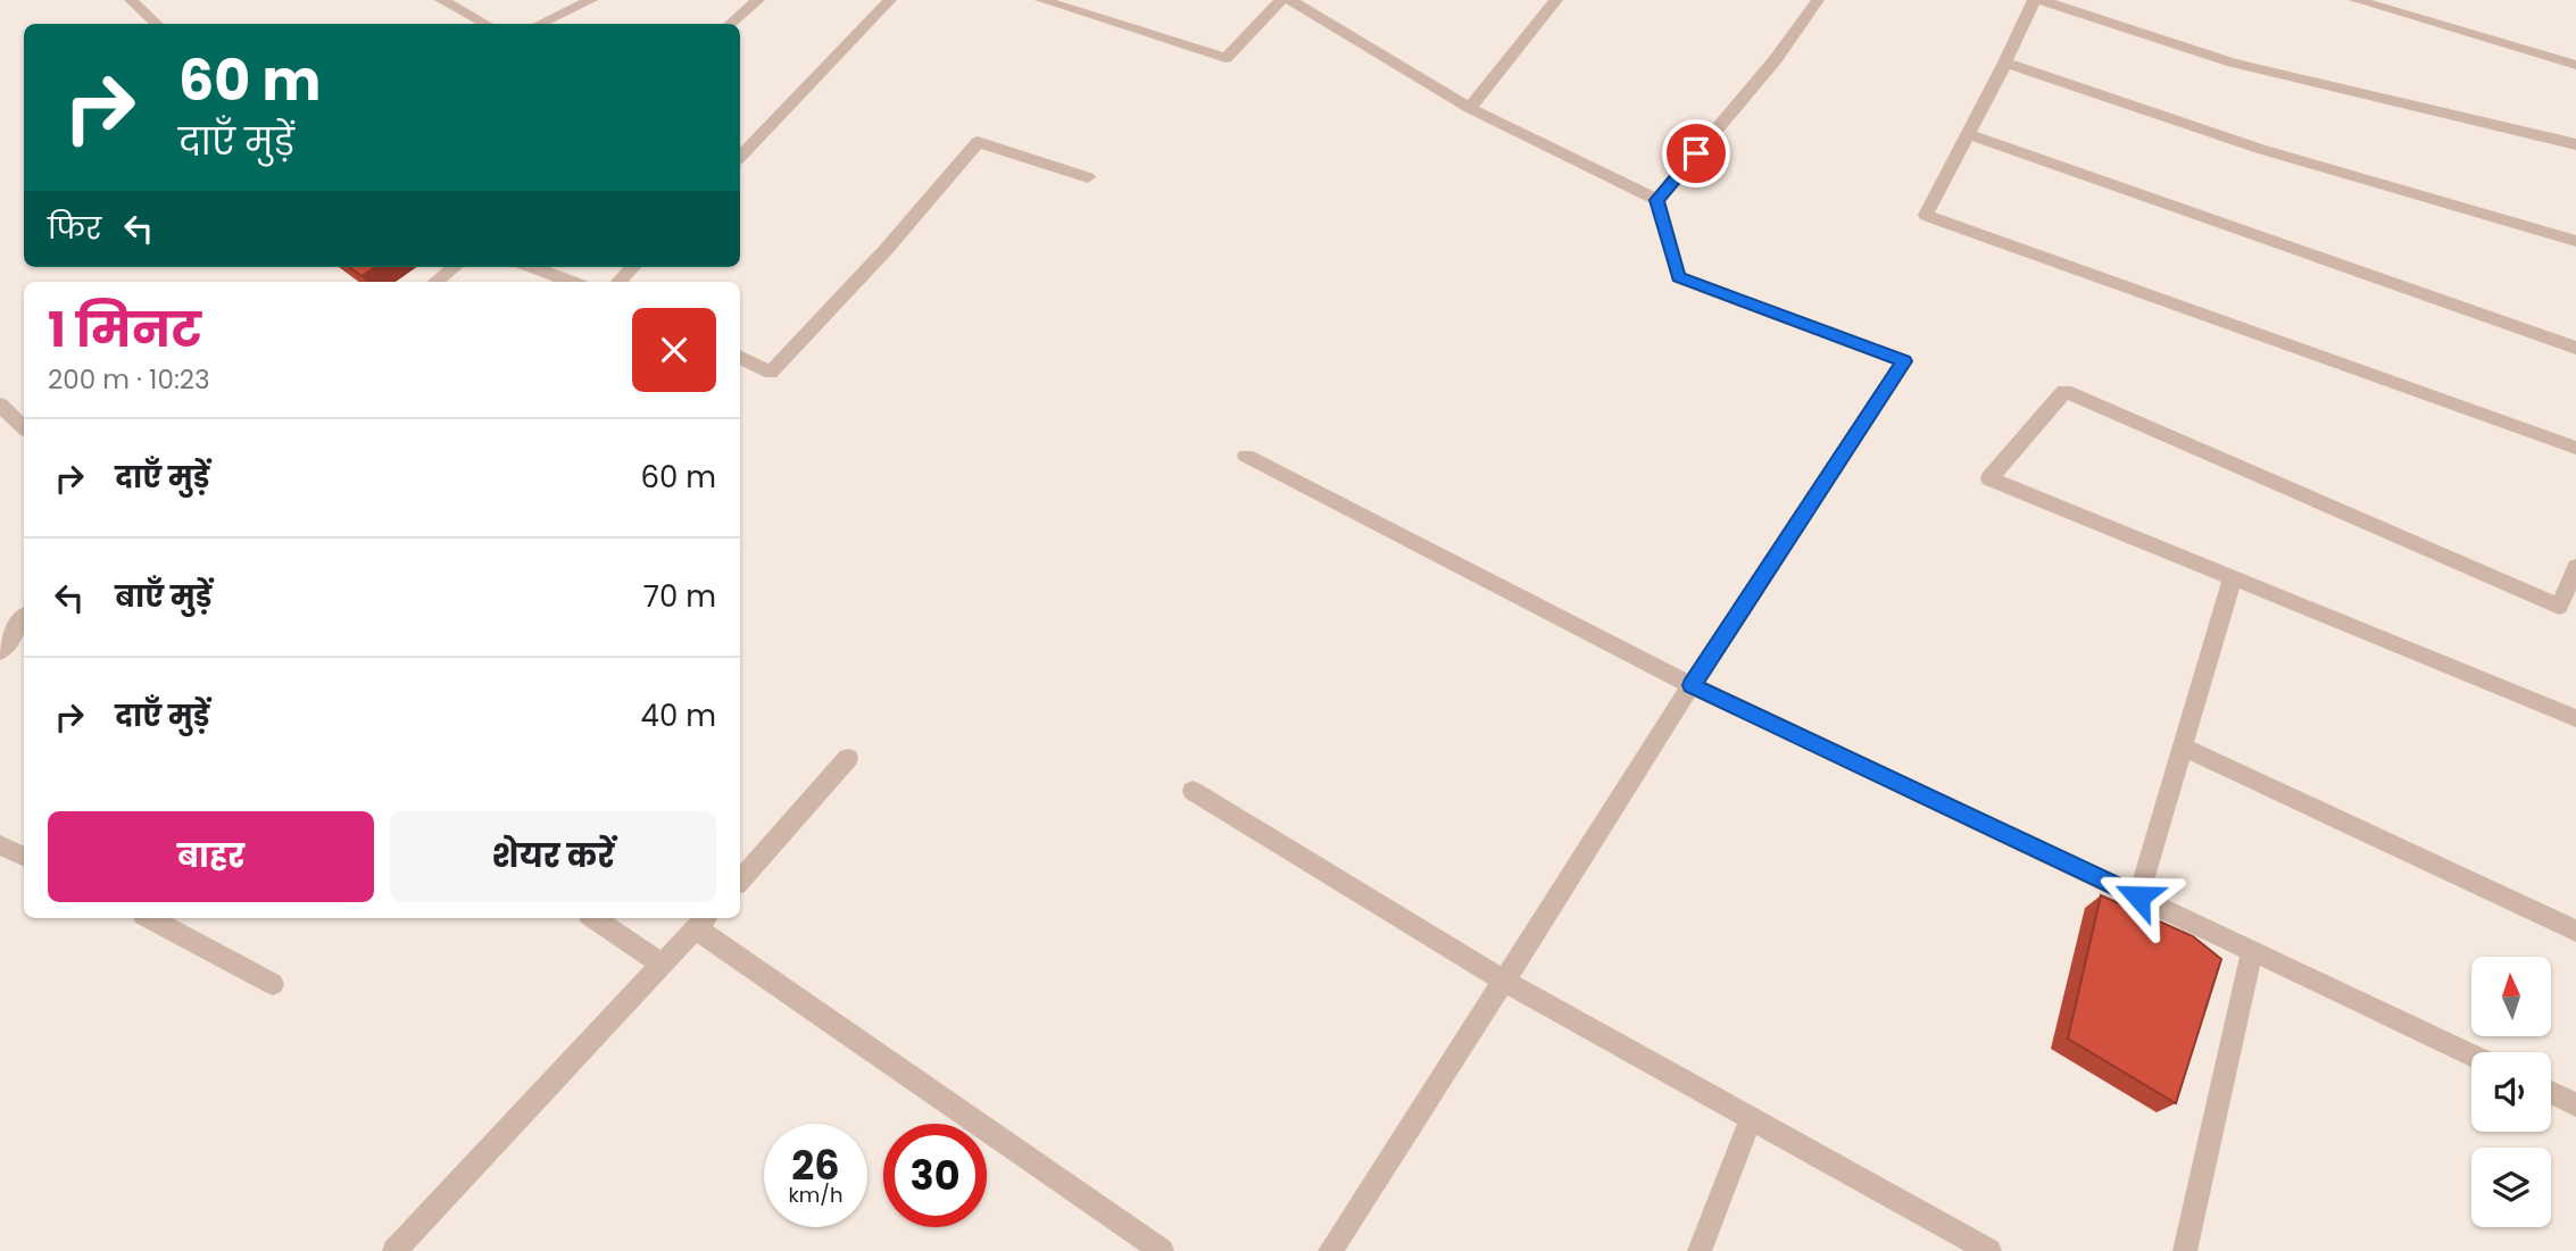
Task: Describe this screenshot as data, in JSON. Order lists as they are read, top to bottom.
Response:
{
  "north": "top",
  "page": {
    "turn": ["60 m", "दाएँ मुड़ें"],
    "then": "फिर",
    "heading": ["1 मिनट", "200 m · 10:23"],
    "list": [
      {
        "name": "दाएँ मुड़ें",
        "value": "60 m"
      },
      {
        "name": "बाएँ मुड़ें",
        "value": "70 m"
      },
      {
        "name": "दाएँ मुड़ें",
        "value": "40 m"
      }
    ],
    "buttons": ["बाहर", "शेयर करें"],
    "speed": "26 km/h",
    "limit": "30"
  }
}
